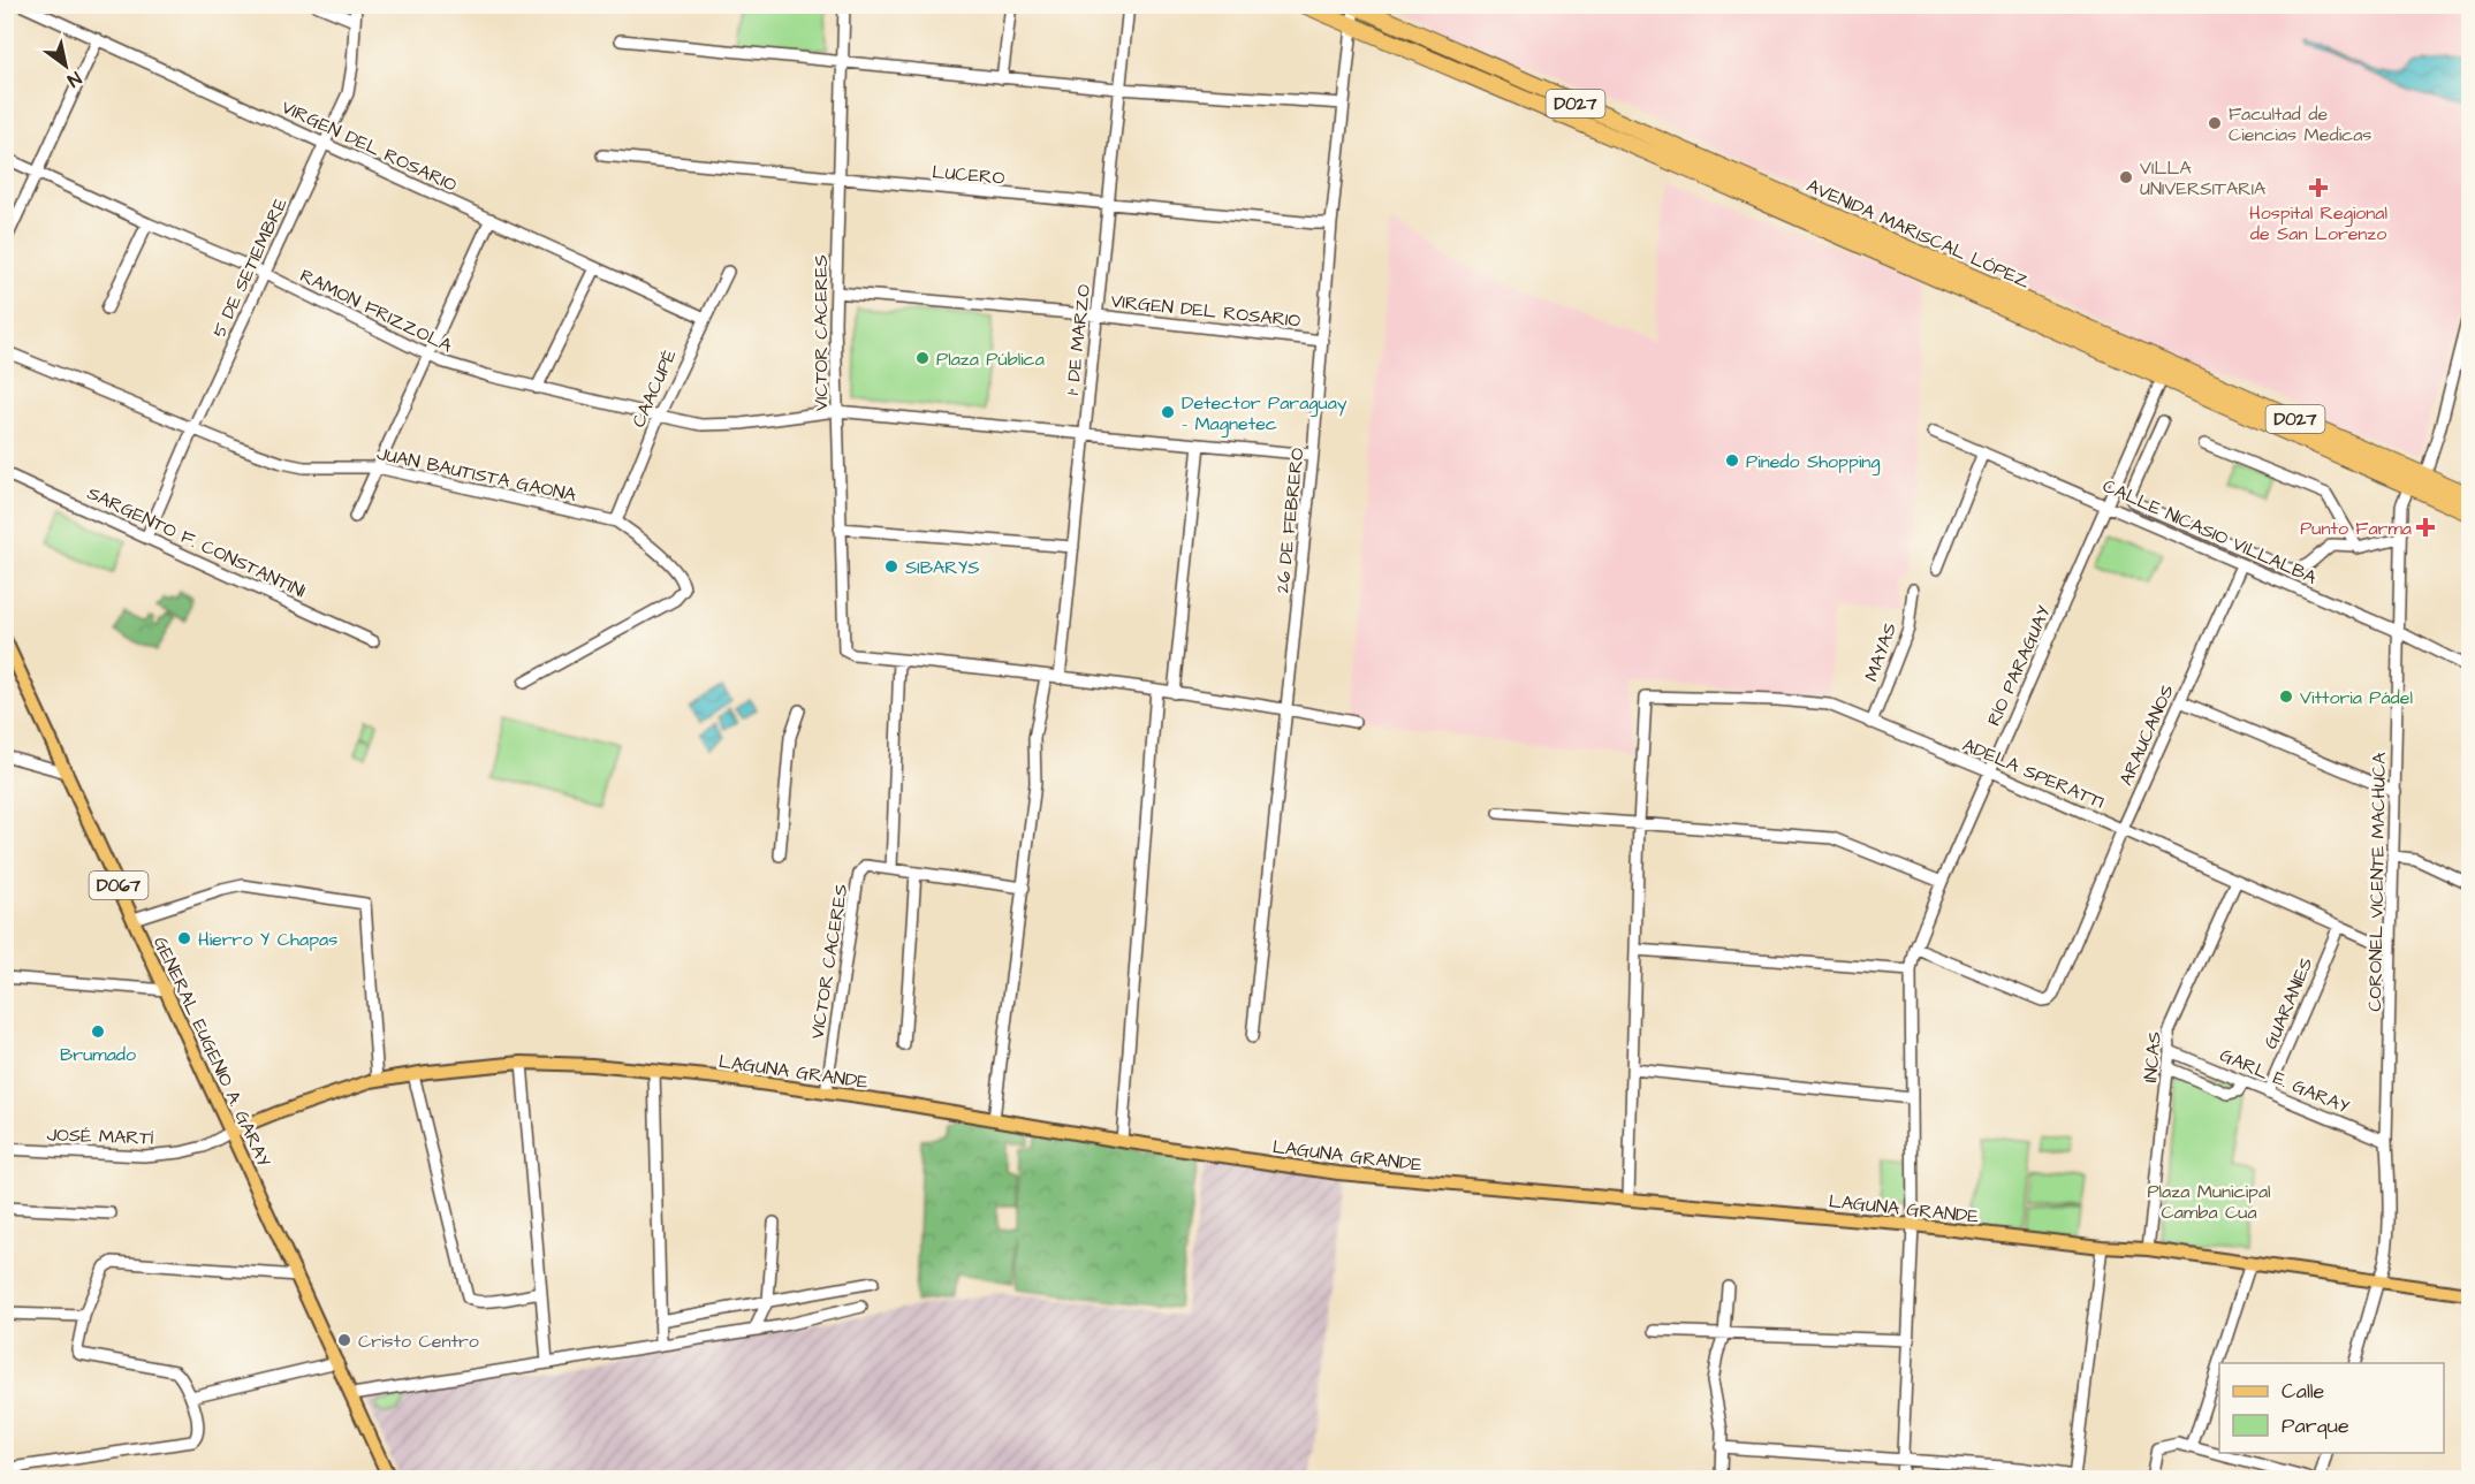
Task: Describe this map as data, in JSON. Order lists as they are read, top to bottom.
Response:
{
  "streets": {
    "highway": ["D027", "AVENIDA MARISCAL LÓPEZ"],
    "main road": ["D067", "GENERAL EUGENIO A. GARAY", "LAGUNA GRANDE"],
    "street": [
      "VIRGEN DEL ROSARIO",
      "LUCERO",
      "5 DE SETIEMBRE",
      "RAMON FRIZZOLA",
      "VICTOR CACERES",
      "1° DE MARZO",
      "CAACUPÉ",
      "JUAN BAUTISTA GAONA",
      "26 DE FEBRERO",
      "CALLE NICASIO VILLALBA",
      "SARGENTO F. CONSTANTINI",
      "MAYAS",
      "RÍO PARAGUAY",
      "ARAUCANOS",
      "ADELA SPERATTI",
      "CORONEL VICENTE MACHUCA",
      "GUARANIES",
      "INCAS",
      "GARL E. GARAY",
      "JOSÉ MARTÍ"
    ]
  },
  "crossings": [
    ["D027", "26 DE FEBRERO"],
    ["D027", "RÍO PARAGUAY"],
    ["D027", "CORONEL VICENTE MACHUCA"],
    ["VIRGEN DEL ROSARIO", "5 DE SETIEMBRE"],
    ["VIRGEN DEL ROSARIO", "VICTOR CACERES"],
    ["VIRGEN DEL ROSARIO", "1° DE MARZO"],
    ["VIRGEN DEL ROSARIO", "CAACUPÉ"],
    ["VIRGEN DEL ROSARIO", "26 DE FEBRERO"],
    ["LUCERO", "VICTOR CACERES"],
    ["LUCERO", "1° DE MARZO"],
    ["LUCERO", "26 DE FEBRERO"],
    ["AVENIDA MARISCAL LÓPEZ", "26 DE FEBRERO"],
    ["5 DE SETIEMBRE", "RAMON FRIZZOLA"],
    ["5 DE SETIEMBRE", "JUAN BAUTISTA GAONA"],
    ["5 DE SETIEMBRE", "SARGENTO F. CONSTANTINI"],
    ["RAMON FRIZZOLA", "VICTOR CACERES"],
    ["RAMON FRIZZOLA", "1° DE MARZO"],
    ["RAMON FRIZZOLA", "CAACUPÉ"],
    ["RAMON FRIZZOLA", "26 DE FEBRERO"],
    ["VICTOR CACERES", "LAGUNA GRANDE"],
    ["CAACUPÉ", "JUAN BAUTISTA GAONA"],
    ["CALLE NICASIO VILLALBA", "RÍO PARAGUAY"],
    ["CALLE NICASIO VILLALBA", "ARAUCANOS"],
    ["CALLE NICASIO VILLALBA", "CORONEL VICENTE MACHUCA"],
    ["MAYAS", "ADELA SPERATTI"],
    ["RÍO PARAGUAY", "ARAUCANOS"],
    ["RÍO PARAGUAY", "ADELA SPERATTI"],
    ["RÍO PARAGUAY", "LAGUNA GRANDE"],
    ["ARAUCANOS", "ADELA SPERATTI"],
    ["ADELA SPERATTI", "CORONEL VICENTE MACHUCA"],
    ["ADELA SPERATTI", "GUARANIES"],
    ["ADELA SPERATTI", "INCAS"],
    ["CORONEL VICENTE MACHUCA", "LAGUNA GRANDE"],
    ["CORONEL VICENTE MACHUCA", "GARL E. GARAY"],
    ["GUARANIES", "GARL E. GARAY"],
    ["GENERAL EUGENIO A. GARAY", "LAGUNA GRANDE"],
    ["GENERAL EUGENIO A. GARAY", "JOSÉ MARTÍ"],
    ["INCAS", "LAGUNA GRANDE"],
    ["INCAS", "GARL E. GARAY"],
    ["LAGUNA GRANDE", "JOSÉ MARTÍ"]
  ],
  "parks": ["Plaza Municipal Camba Cua"],
  "places": {
    "other": [
      "Facultad de Ciencias Medicas",
      "VILLA UNIVERSITARIA",
      "Plaza Pública",
      "Detector Paraguay - Magnetec",
      "Pinedo Shopping",
      "SIBARYS",
      "Vittoria Pádel",
      "Hierro Y Chapas",
      "Brumado",
      "Cristo Centro"
    ],
    "health": ["Hospital Regional de San Lorenzo", "Punto Farma"]
  },
  "legend": ["Calle", "Parque"],
  "north": "bottom right"
}
